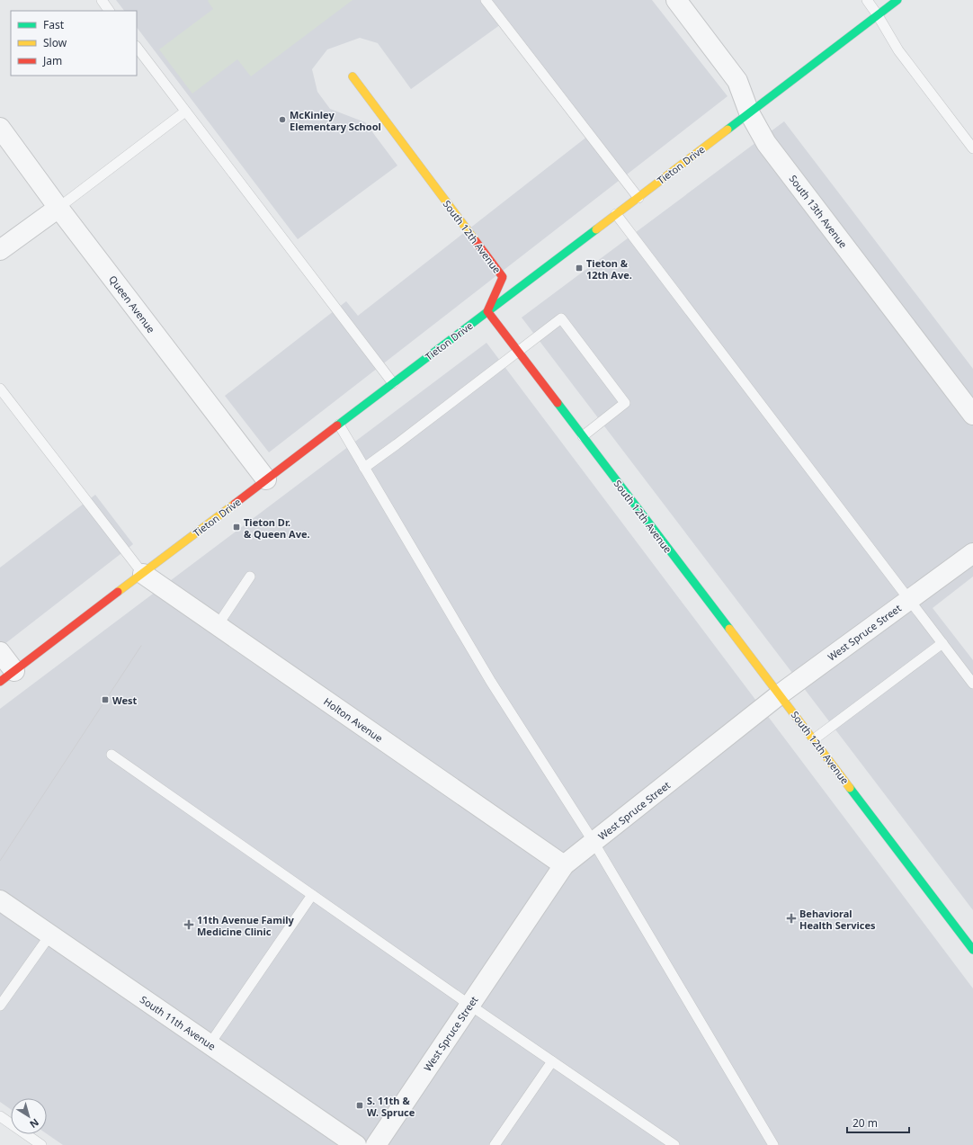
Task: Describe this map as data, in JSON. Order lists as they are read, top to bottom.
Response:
{
  "streets": {
    "main road": ["Tieton Drive", "South 12th Avenue"],
    "street": [
      "South 13th Avenue",
      "Queen Avenue",
      "West Spruce Street",
      "Holton Avenue",
      "South 11th Avenue"
    ]
  },
  "crossings": [
    ["Tieton Drive", "South 13th Avenue"],
    ["Tieton Drive", "South 12th Avenue"],
    ["Tieton Drive", "Queen Avenue"],
    ["Tieton Drive", "Holton Avenue"],
    ["South 12th Avenue", "West Spruce Street"],
    ["West Spruce Street", "Holton Avenue"]
  ],
  "places": {
    "other": ["McKinley Elementary School"],
    "transit": [
      "Tieton & 12th Ave.",
      "Tieton Dr. & Queen Ave.",
      "West",
      "S. 11th & W. Spruce"
    ],
    "health": ["Behavioral Health Services", "11th Avenue Family Medicine Clinic"]
  },
  "legend": ["Fast", "Slow", "Jam"],
  "scale_bar": "20 m",
  "north": "bottom right"
}
